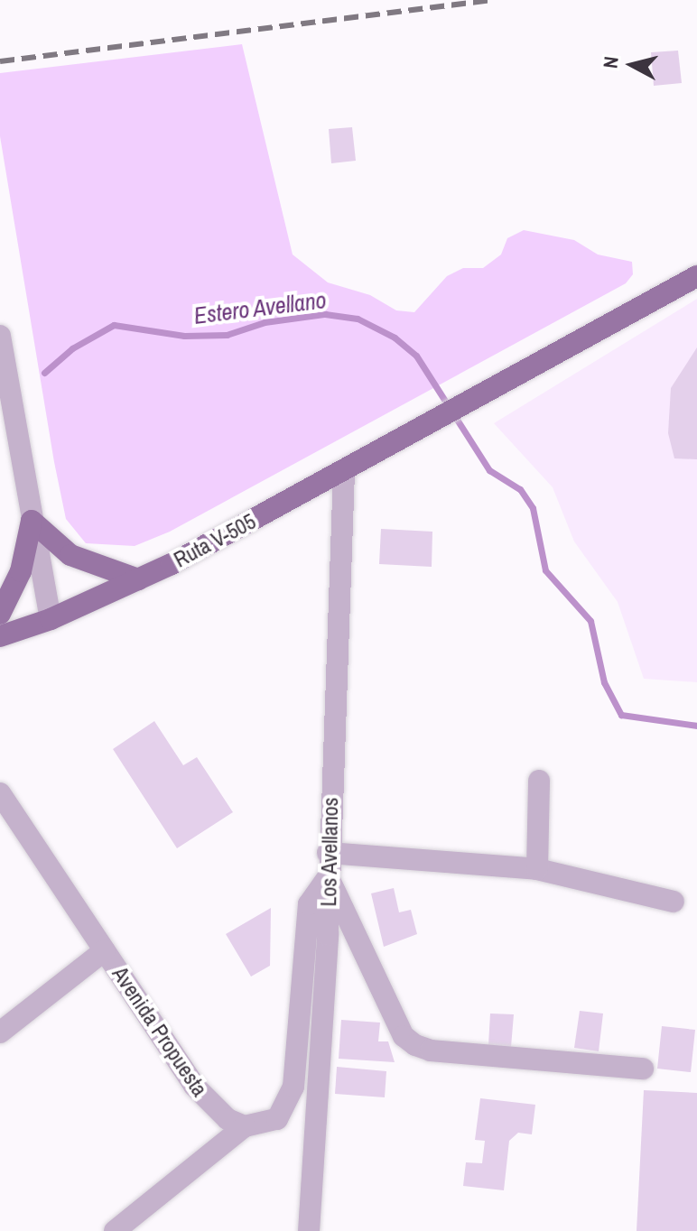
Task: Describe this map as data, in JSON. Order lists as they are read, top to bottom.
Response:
{
  "streets": {
    "main road": ["Ruta V-505"],
    "street": ["Los Avellanos", "Avenida Propuesta"]
  },
  "crossings": [
    ["Ruta V-505", "Los Avellanos"]
  ],
  "water": ["Estero Avellano"],
  "north": "left"
}
